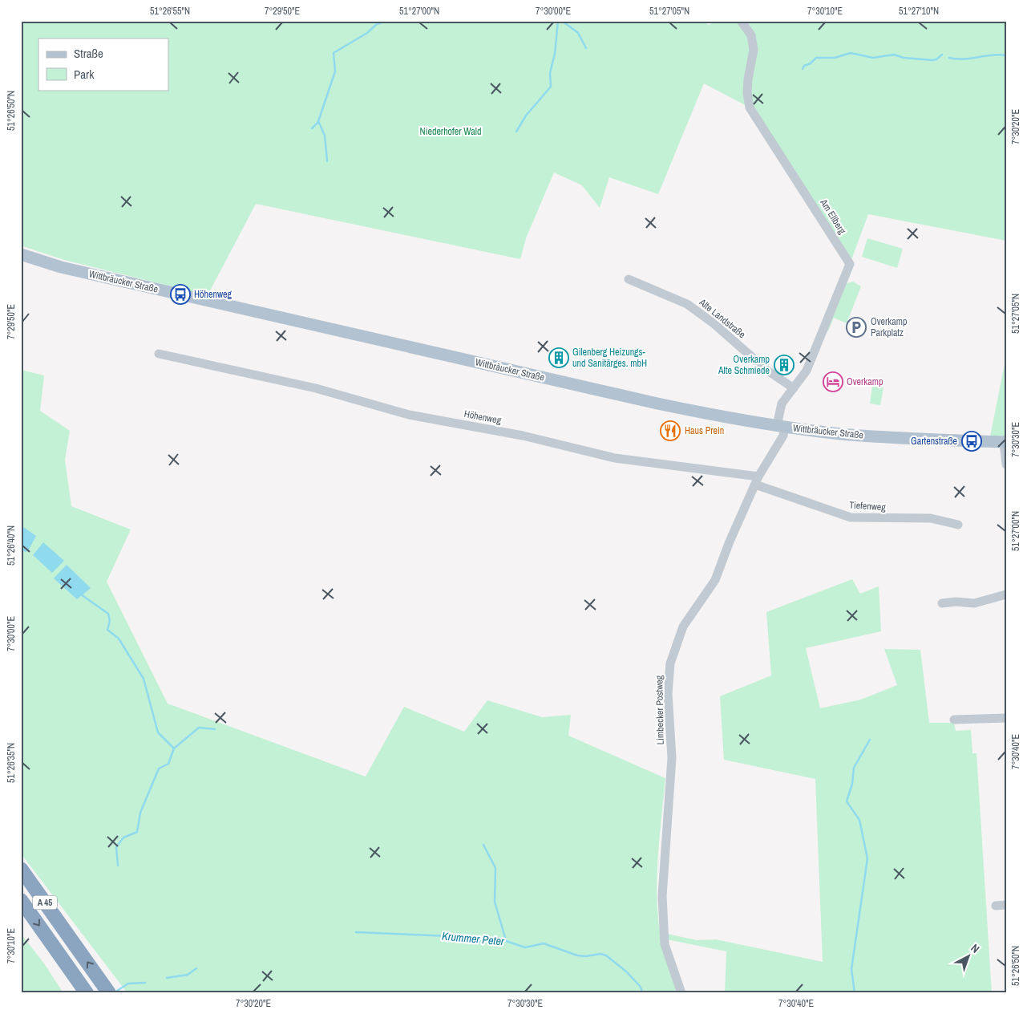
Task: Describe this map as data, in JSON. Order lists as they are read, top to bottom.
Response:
{
  "streets": {
    "highway": ["A 45"],
    "main road": ["Wittbräucker Straße"],
    "street": [
      "Am Ellberg",
      "Alte Landstraße",
      "Höhenweg",
      "Tiefenweg",
      "Limbecker Postweg"
    ]
  },
  "crossings": [
    ["Am Ellberg", "Wittbräucker Straße"],
    ["Am Ellberg", "Alte Landstraße"],
    ["Am Ellberg", "Limbecker Postweg"],
    ["Wittbräucker Straße", "Limbecker Postweg"],
    ["Höhenweg", "Tiefenweg"],
    ["Höhenweg", "Limbecker Postweg"],
    ["Tiefenweg", "Limbecker Postweg"]
  ],
  "water": ["Krummer Peter"],
  "parks": ["Niederhofer Wald"],
  "places": {
    "bus stop": ["Höhenweg", "Gartenstraße"],
    "parking": ["Overkamp Parkplatz"],
    "building": ["Gilenberg Heizungs- und Sanitärges. mbH", "Overkamp Alte Schmiede"],
    "hotel": ["Overkamp"],
    "restaurant": ["Haus Prein"]
  },
  "legend": ["Straße", "Park"],
  "north": "top right",
  "coordinates": [
    "51°26'55\"N",
    "7°29'50\"E",
    "51°27'00\"N",
    "7°30'00\"E",
    "51°27'05\"N",
    "7°30'10\"E",
    "51°27'10\"N",
    "51°26'50\"N",
    "7°30'20\"E",
    "7°30'30\"E",
    "51°26'40\"N",
    "7°30'40\"E",
    "51°26'35\"N"
  ]
}
